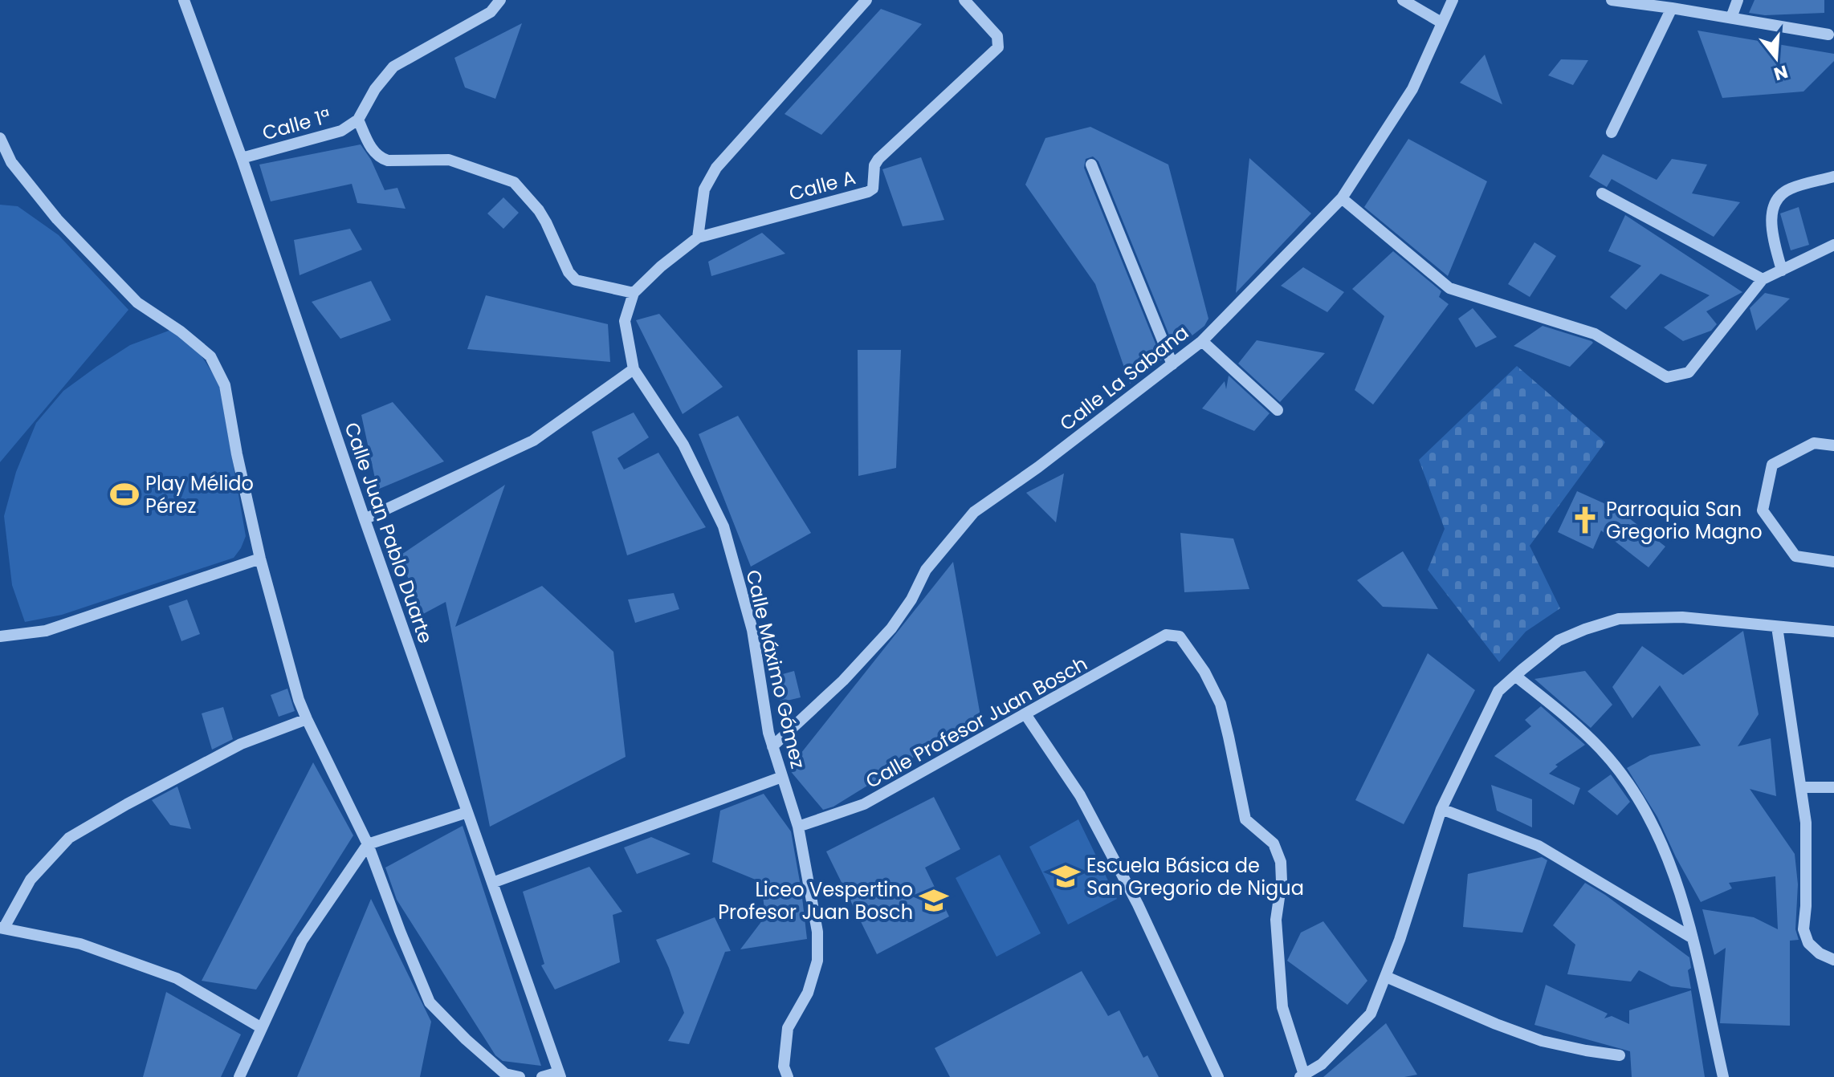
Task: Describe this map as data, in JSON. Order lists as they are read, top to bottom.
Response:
{
  "streets": {
    "street": [
      "Calle 1ª",
      "Calle A",
      "Calle La Sabana",
      "Calle Juan Pablo Duarte",
      "Calle Máximo Gómez",
      "Calle Profesor Juan Bosch"
    ]
  },
  "crossings": [
    ["Calle 1ª", "Calle Juan Pablo Duarte"],
    ["Calle La Sabana", "Calle Máximo Gómez"],
    ["Calle Máximo Gómez", "Calle Profesor Juan Bosch"]
  ],
  "places": {
    "sports": ["Play Mélido Pérez"],
    "church": ["Parroquia San Gregorio Magno"],
    "school or university": ["Escuela Básica de San Gregorio de Nigua", "Liceo Vespertino Profesor Juan Bosch"]
  },
  "north": "bottom"
}
